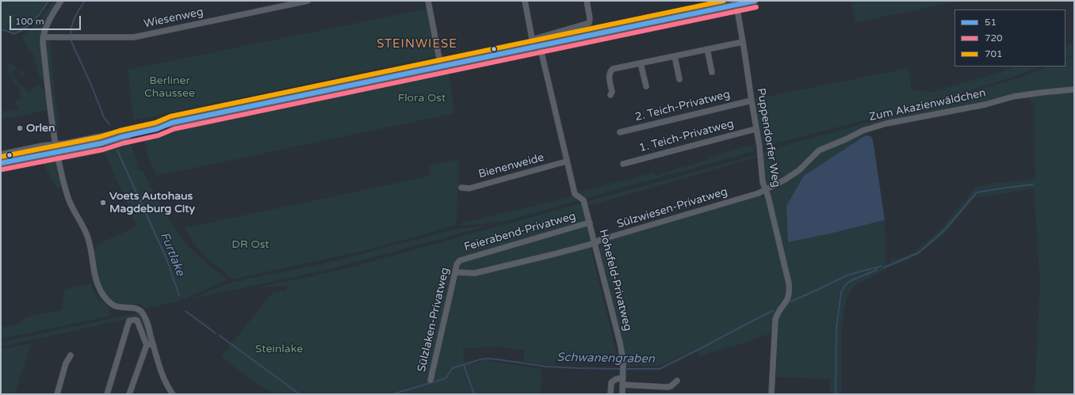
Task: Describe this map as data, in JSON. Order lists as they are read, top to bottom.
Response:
{
  "streets": {
    "street": [
      "Wiesenweg",
      "Zum Akazienwäldchen",
      "2. Teich-Privatweg",
      "1. Teich-Privatweg",
      "Puppendorfer Weg",
      "Bienenweide",
      "Sülzwiesen-Privatweg",
      "Feierabend-Privatweg",
      "Hohefeld-Privatweg",
      "Sülzlaken-Privatweg"
    ]
  },
  "crossings": [
    ["Zum Akazienwäldchen", "Puppendorfer Weg"],
    ["Zum Akazienwäldchen", "Sülzwiesen-Privatweg"],
    ["2. Teich-Privatweg", "Puppendorfer Weg"],
    ["1. Teich-Privatweg", "Puppendorfer Weg"],
    ["Puppendorfer Weg", "Sülzwiesen-Privatweg"],
    ["Bienenweide", "Hohefeld-Privatweg"],
    ["Sülzwiesen-Privatweg", "Hohefeld-Privatweg"],
    ["Sülzwiesen-Privatweg", "Sülzlaken-Privatweg"],
    ["Feierabend-Privatweg", "Hohefeld-Privatweg"],
    ["Feierabend-Privatweg", "Sülzlaken-Privatweg"]
  ],
  "districts": ["STEINWIESE"],
  "water": ["Furtlake", "Schwanengraben"],
  "parks": [
    "Berliner Chaussee",
    "Flora Ost",
    "DR Ost",
    "Steinlake"
  ],
  "places": ["Orlen", "Voets Autohaus Magdeburg City"],
  "lines": ["transit line 51", "transit line 701", "transit line 720"],
  "legend": ["51", "720", "701"],
  "scale_bar": "100 m"
}
